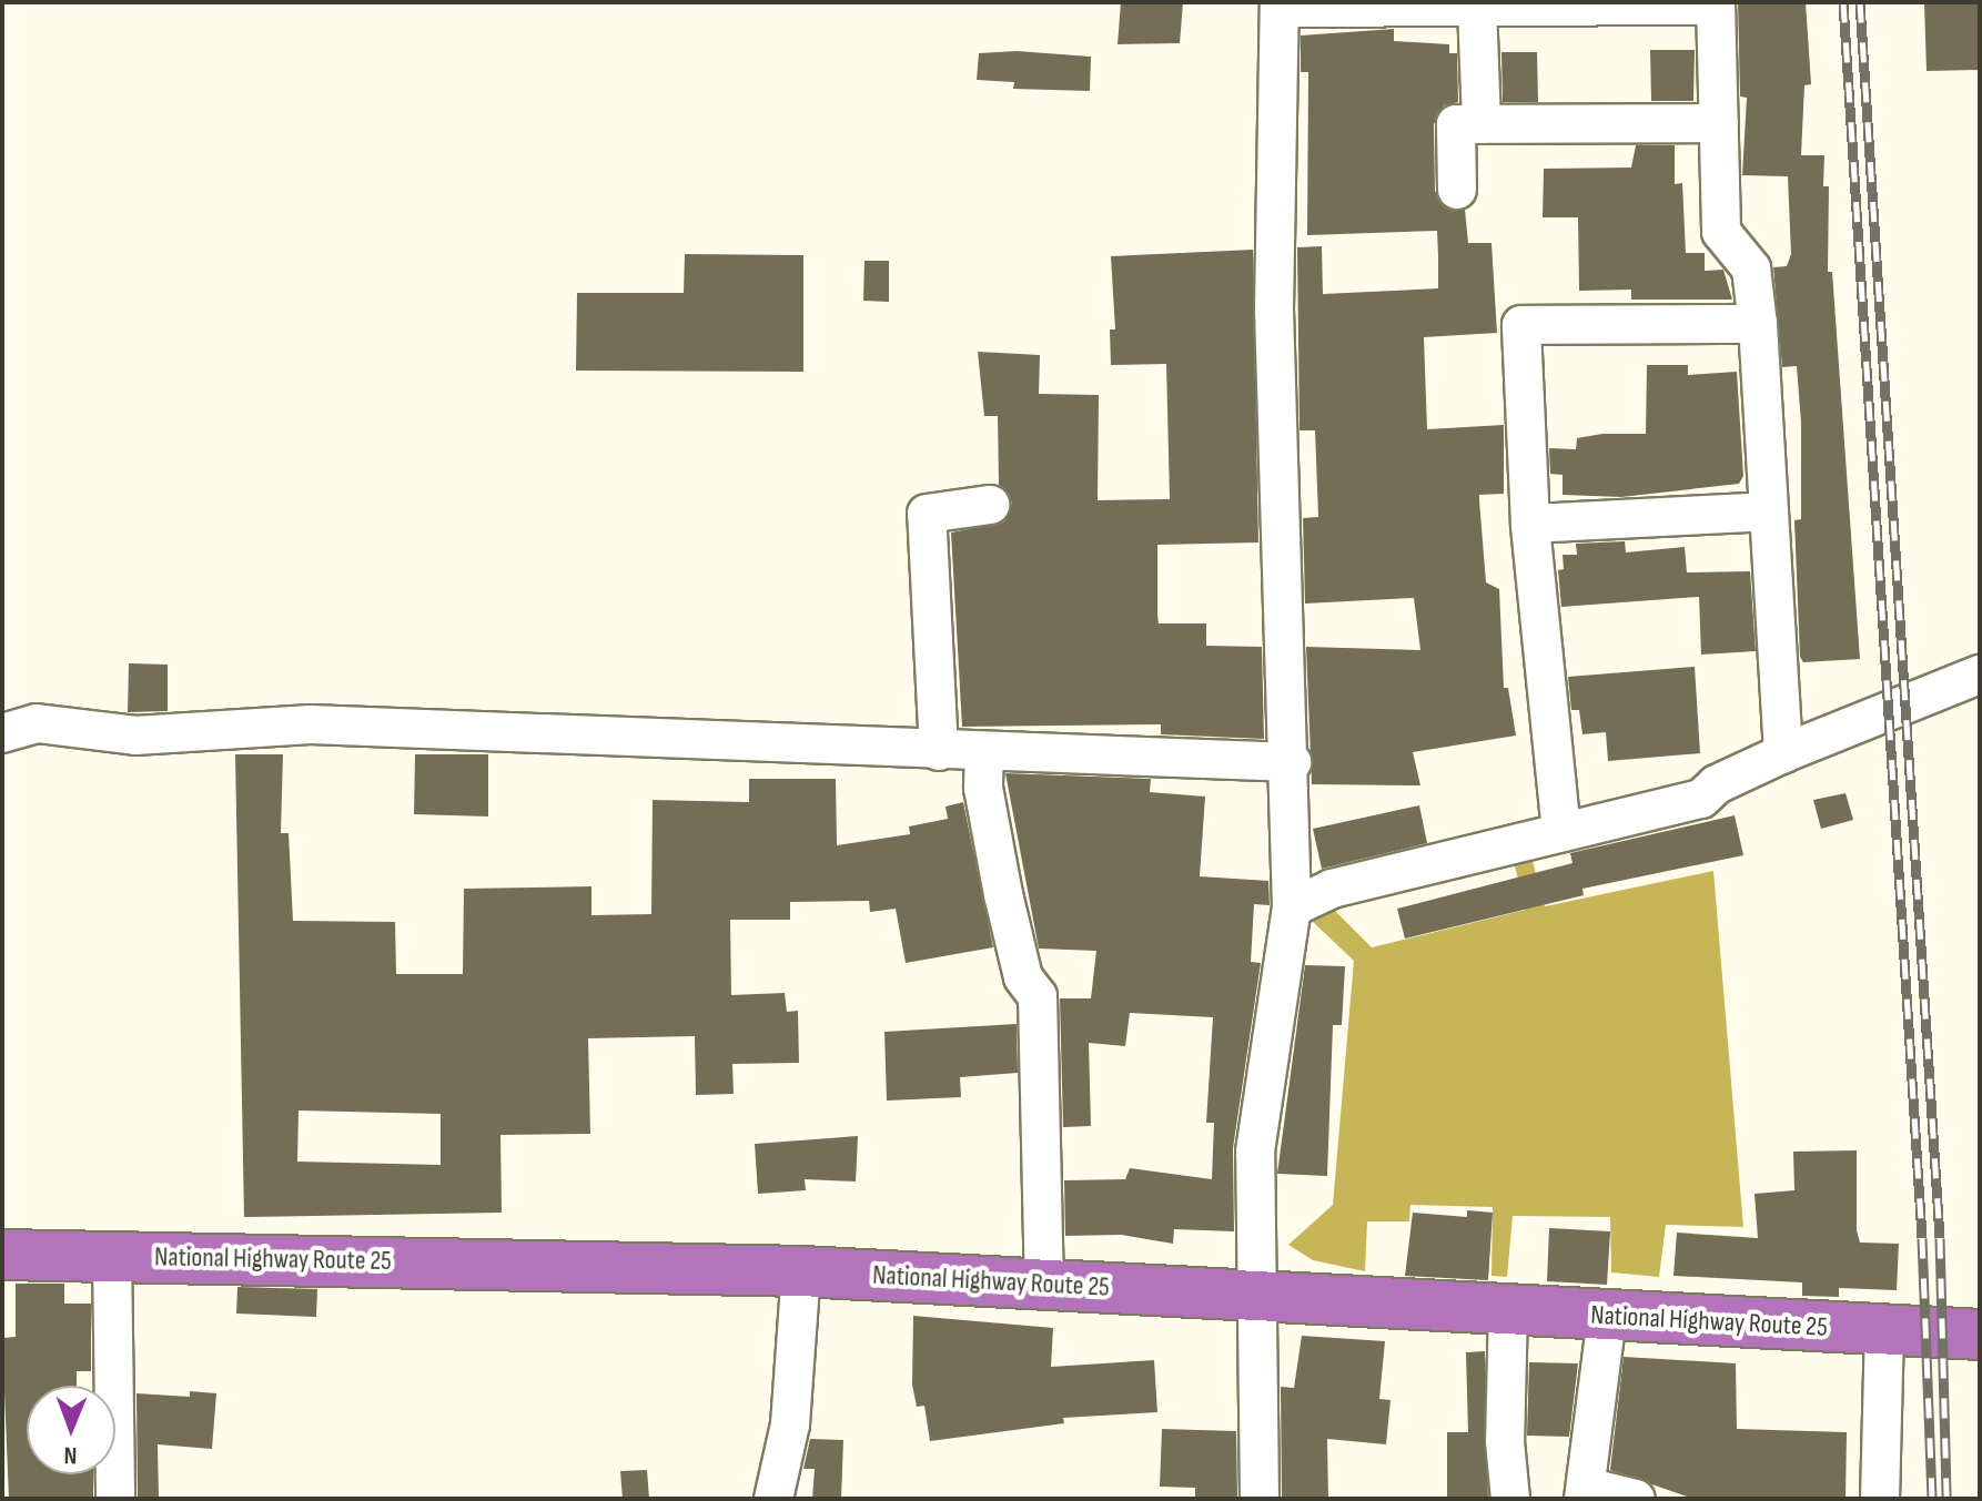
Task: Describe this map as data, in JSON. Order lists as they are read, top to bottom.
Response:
{
  "streets": {
    "highway": ["National Highway Route 25"]
  },
  "north": "bottom"
}
